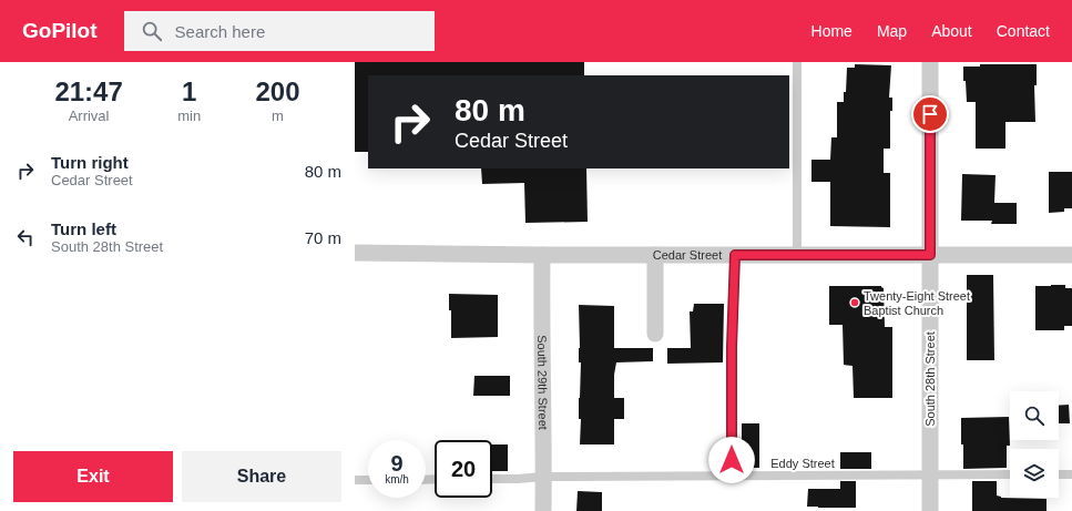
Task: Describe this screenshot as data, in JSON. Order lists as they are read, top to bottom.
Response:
{
  "streets": {
    "street": ["Cedar Street", "South 28th Street", "South 29th Street"],
    "lane": ["Eddy Street"]
  },
  "crossings": [
    ["Cedar Street", "South 28th Street"],
    ["Cedar Street", "South 29th Street"],
    ["South 28th Street", "Eddy Street"],
    ["South 29th Street", "Eddy Street"]
  ],
  "places": ["Twenty-Eight Street Baptist Church"],
  "page": {
    "header": "GoPilot",
    "search": "Search here",
    "nav": [
      "Home",
      "Map",
      "About",
      "Contact"
    ],
    "eta": [
      "21:47",
      "Arrival",
      "1",
      "min",
      "200",
      "m"
    ],
    "turn": ["80 m", "Cedar Street"],
    "list": [
      {
        "name": "Turn right",
        "note": "Cedar Street",
        "value": "80 m"
      },
      {
        "name": "Turn left",
        "note": "South 28th Street",
        "value": "70 m"
      }
    ],
    "speed": "9 km/h",
    "limit": "20",
    "buttons": ["Exit", "Share"]
  }
}
